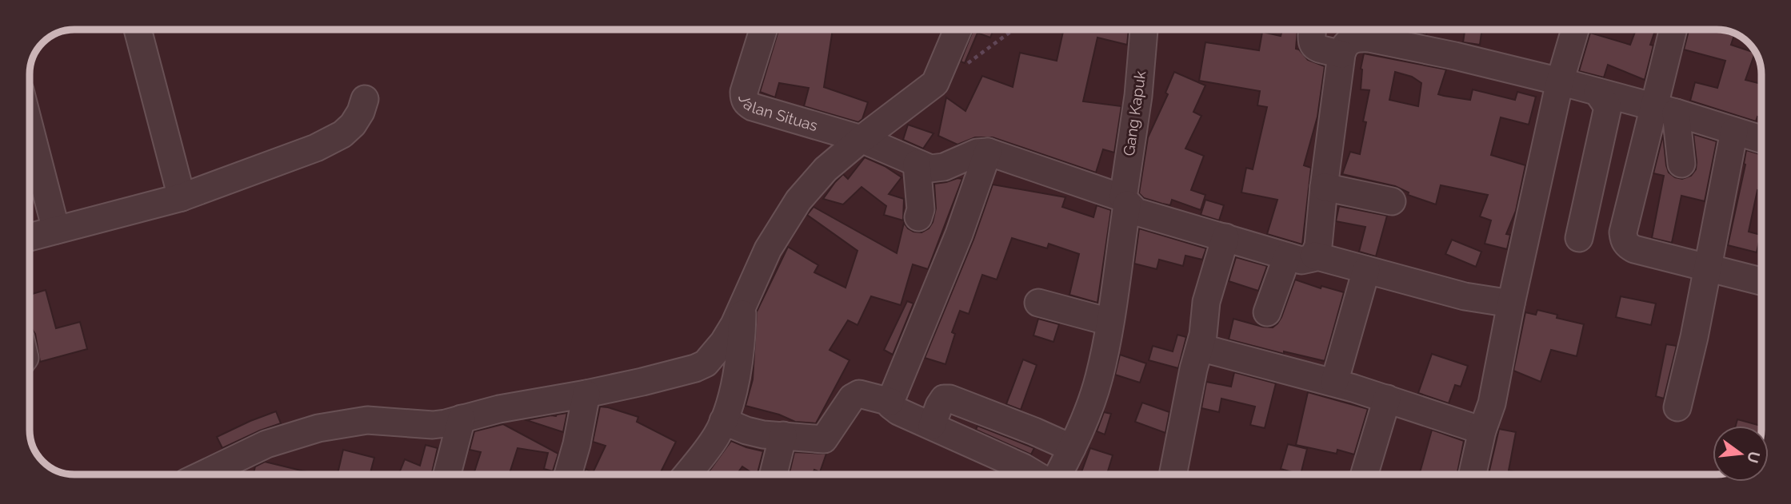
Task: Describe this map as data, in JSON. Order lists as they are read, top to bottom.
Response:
{
  "streets": {
    "street": ["Jalan Situas", "Gang Kapuk"]
  },
  "north": "right"
}
